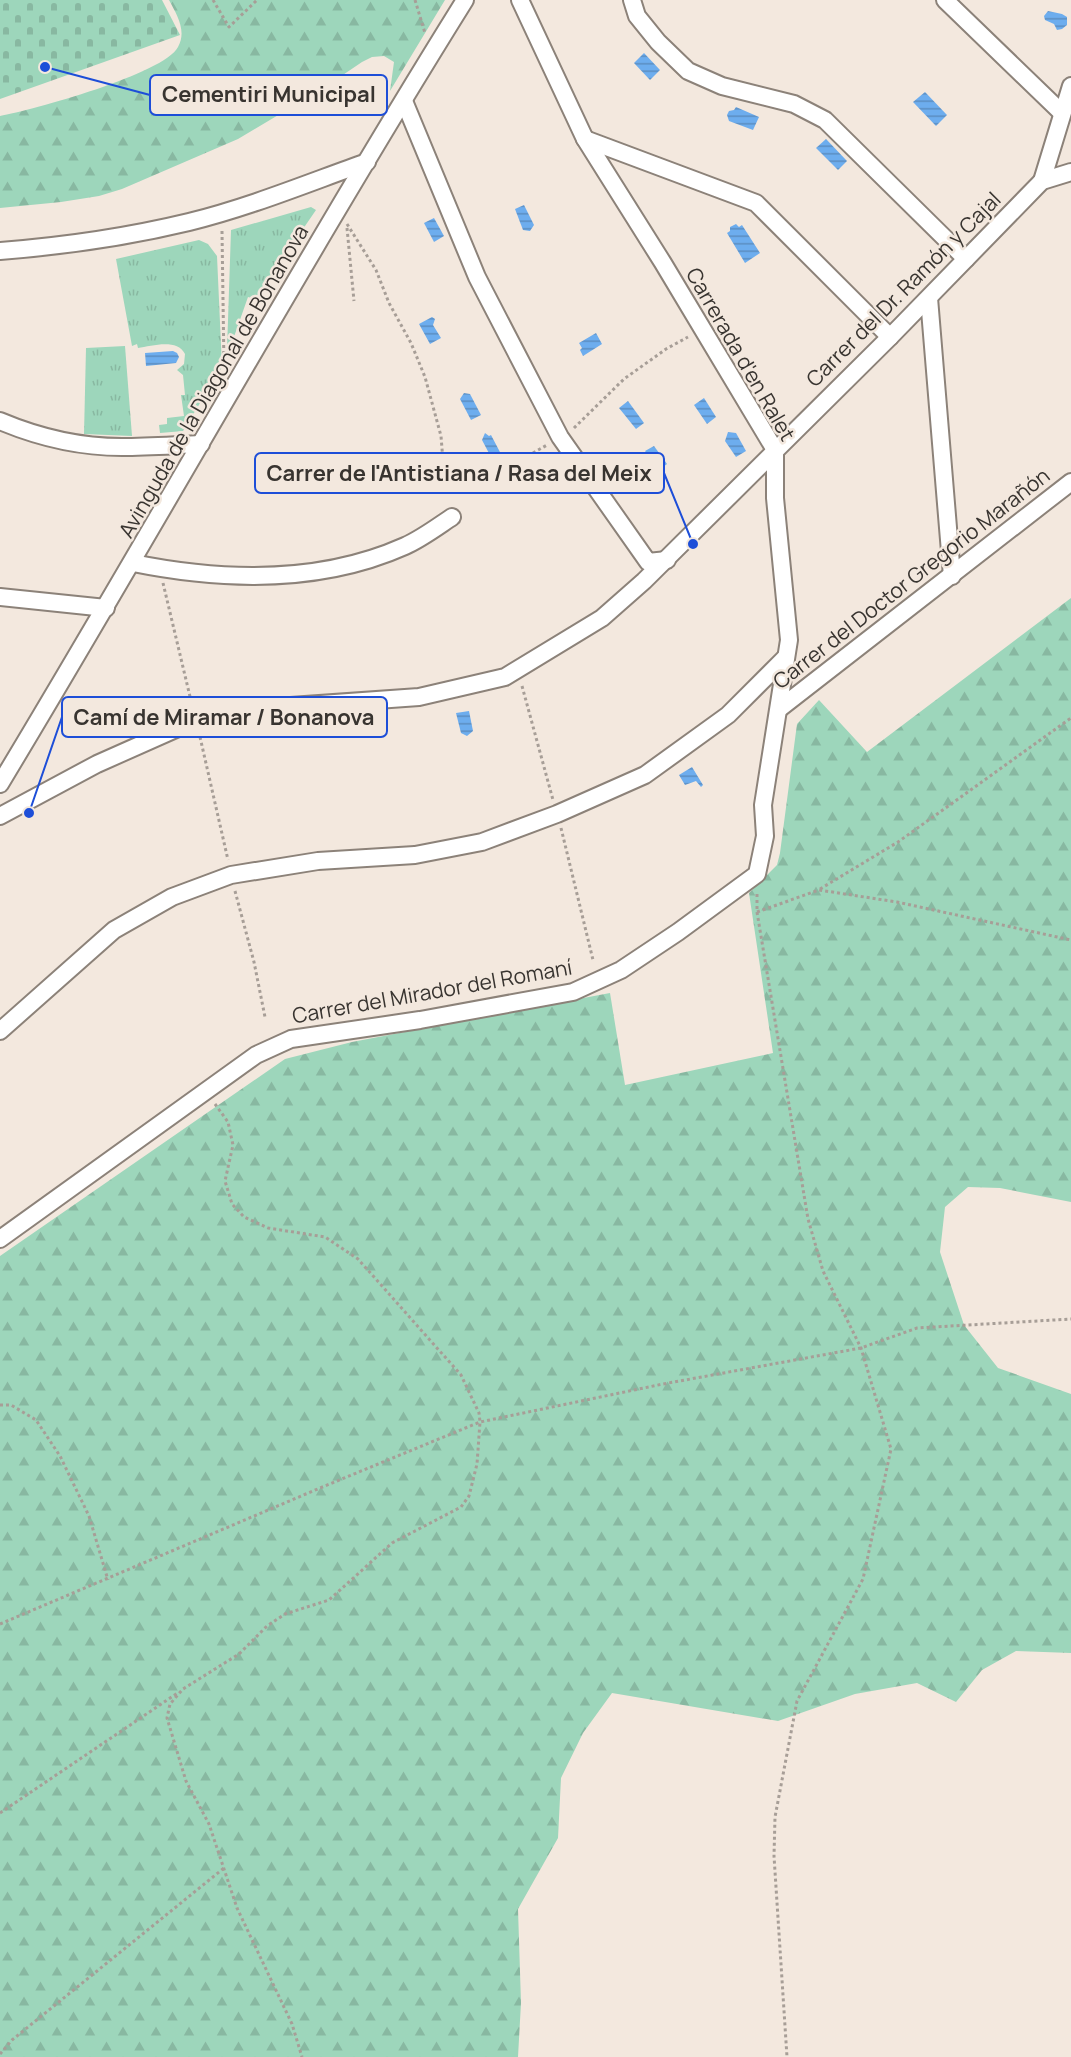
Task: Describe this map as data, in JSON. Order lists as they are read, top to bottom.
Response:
{
  "streets": {
    "street": [
      "Carrer del Dr. Ramón y Cajal",
      "Carrerada d'en Ralet",
      "Avinguda de la Diagonal de Bonanova",
      "Carrer del Doctor Gregorio Marañón",
      "Carrer del Mirador del Romaní"
    ]
  },
  "crossings": [
    ["Carrer del Dr. Ramón y Cajal", "Carrerada d'en Ralet"],
    ["Carrerada d'en Ralet", "Carrer del Doctor Gregorio Marañón"],
    ["Carrerada d'en Ralet", "Carrer del Mirador del Romaní"]
  ],
  "places": ["Cementiri Municipal", "Carrer de l'Antistiana / Rasa del Meix", "Camí de Miramar / Bonanova"]
}
